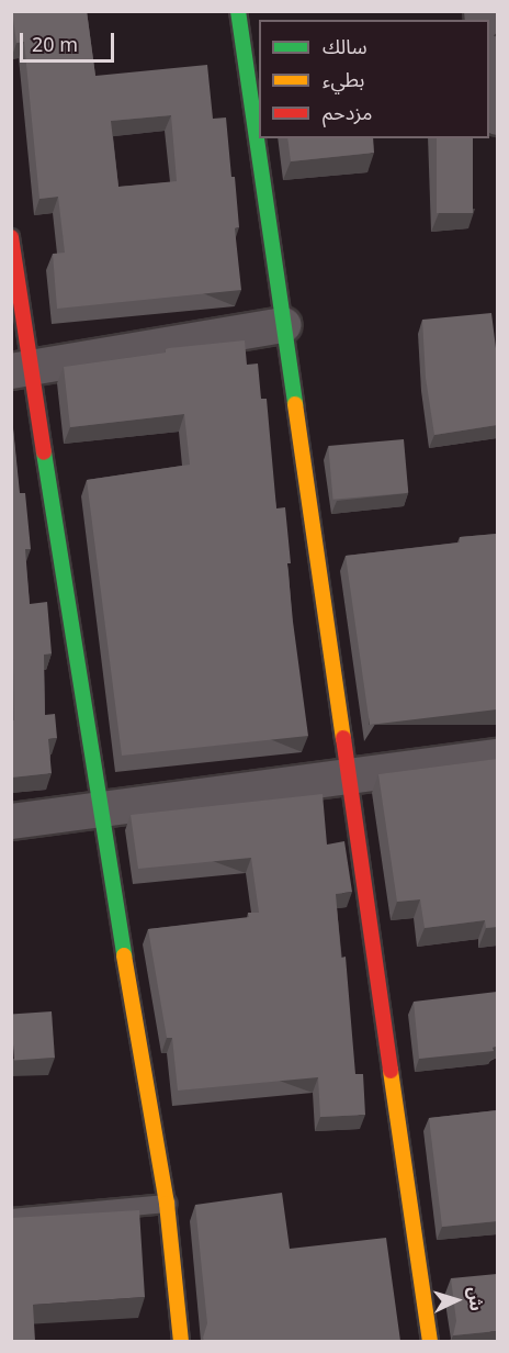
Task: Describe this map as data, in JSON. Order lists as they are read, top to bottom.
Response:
{
  "legend": ["سالك", "بطيء", "مزدحم"],
  "scale_bar": "20 m",
  "north": "right"
}
